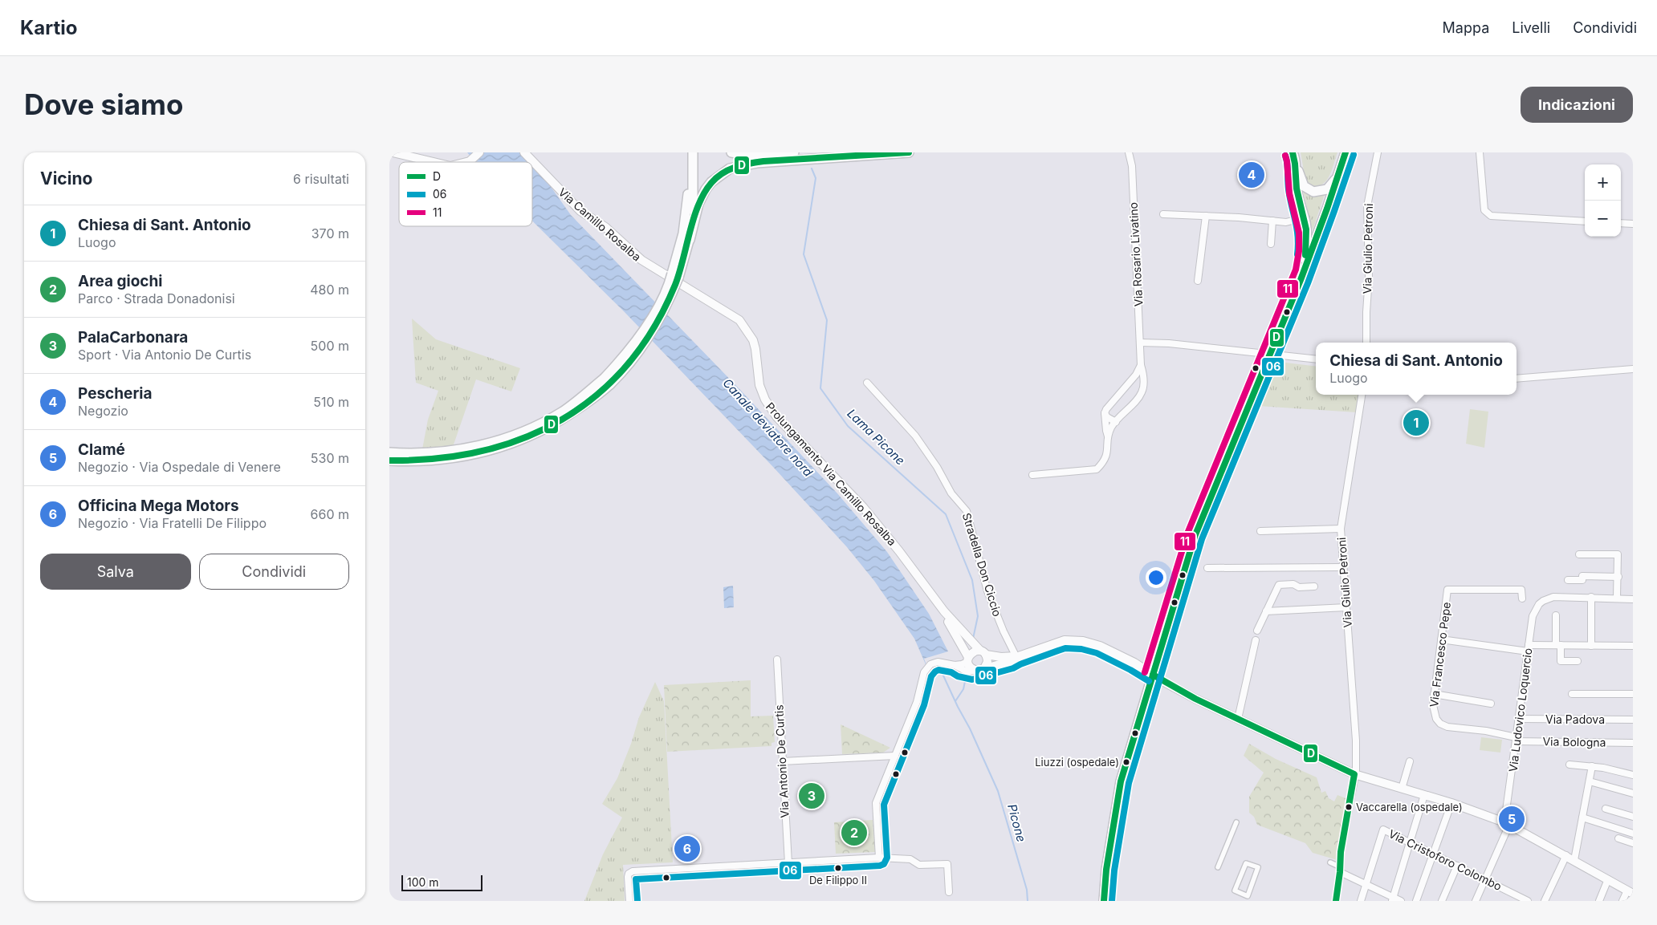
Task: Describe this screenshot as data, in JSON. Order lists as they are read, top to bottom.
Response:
{
  "streets": {
    "street": [
      "Via Camillo Rosalba",
      "Via Giulio Petroni",
      "Via Rosario Livatino",
      "Prolungamento Via Camillo Rosalba",
      "Stradella Don Ciccio",
      "Via Francesco Pepe",
      "Via Ludovico Loquercio",
      "Via Padova",
      "Via Bologna",
      "Via Antonio De Curtis",
      "Via Cristoforo Colombo"
    ]
  },
  "crossings": [
    ["Via Camillo Rosalba", "Prolungamento Via Camillo Rosalba"],
    ["Via Francesco Pepe", "Via Ludovico Loquercio"],
    ["Via Francesco Pepe", "Via Bologna"],
    ["Via Ludovico Loquercio", "Via Padova"],
    ["Via Ludovico Loquercio", "Via Bologna"],
    ["Via Ludovico Loquercio", "Via Cristoforo Colombo"]
  ],
  "water": ["Canale deviatore nord", "Lama Picone", "Picone"],
  "places": ["Liuzzi (ospedale)", "Vaccarella (ospedale)", "De Filippo II"],
  "lines": ["transit line D", "transit line 06", "transit line 11"],
  "legend": ["D", "06", "11"],
  "scale_bar": "100 m",
  "page": {
    "header": "Kartio",
    "nav": ["Mappa", "Livelli", "Condividi"],
    "buttons": [
      "Indicazioni",
      ["Salva", "Condividi"]
    ],
    "title": "Dove siamo",
    "heading": ["Vicino", "6 risultati"],
    "pins": [
      "4",
      "1",
      "3",
      "5",
      "2",
      "6"
    ],
    "map_buttons": ["+", "−"],
    "list": [
      {
        "mark": "1",
        "name": "Chiesa di Sant. Antonio",
        "note": "Luogo",
        "value": "370 m"
      },
      {
        "mark": "2",
        "name": "Area giochi",
        "note": "Parco · Strada Donadonisi",
        "value": "480 m"
      },
      {
        "mark": "3",
        "name": "PalaCarbonara",
        "note": "Sport · Via Antonio De Curtis",
        "value": "500 m"
      },
      {
        "mark": "4",
        "name": "Pescheria",
        "note": "Negozio",
        "value": "510 m"
      },
      {
        "mark": "5",
        "name": "Clamé",
        "note": "Negozio · Via Ospedale di Venere",
        "value": "530 m"
      },
      {
        "mark": "6",
        "name": "Officina Mega Motors",
        "note": "Negozio · Via Fratelli De Filippo",
        "value": "660 m"
      }
    ],
    "popup": ["Chiesa di Sant. Antonio", "Luogo"],
    "scale": "100 m"
  }
}
